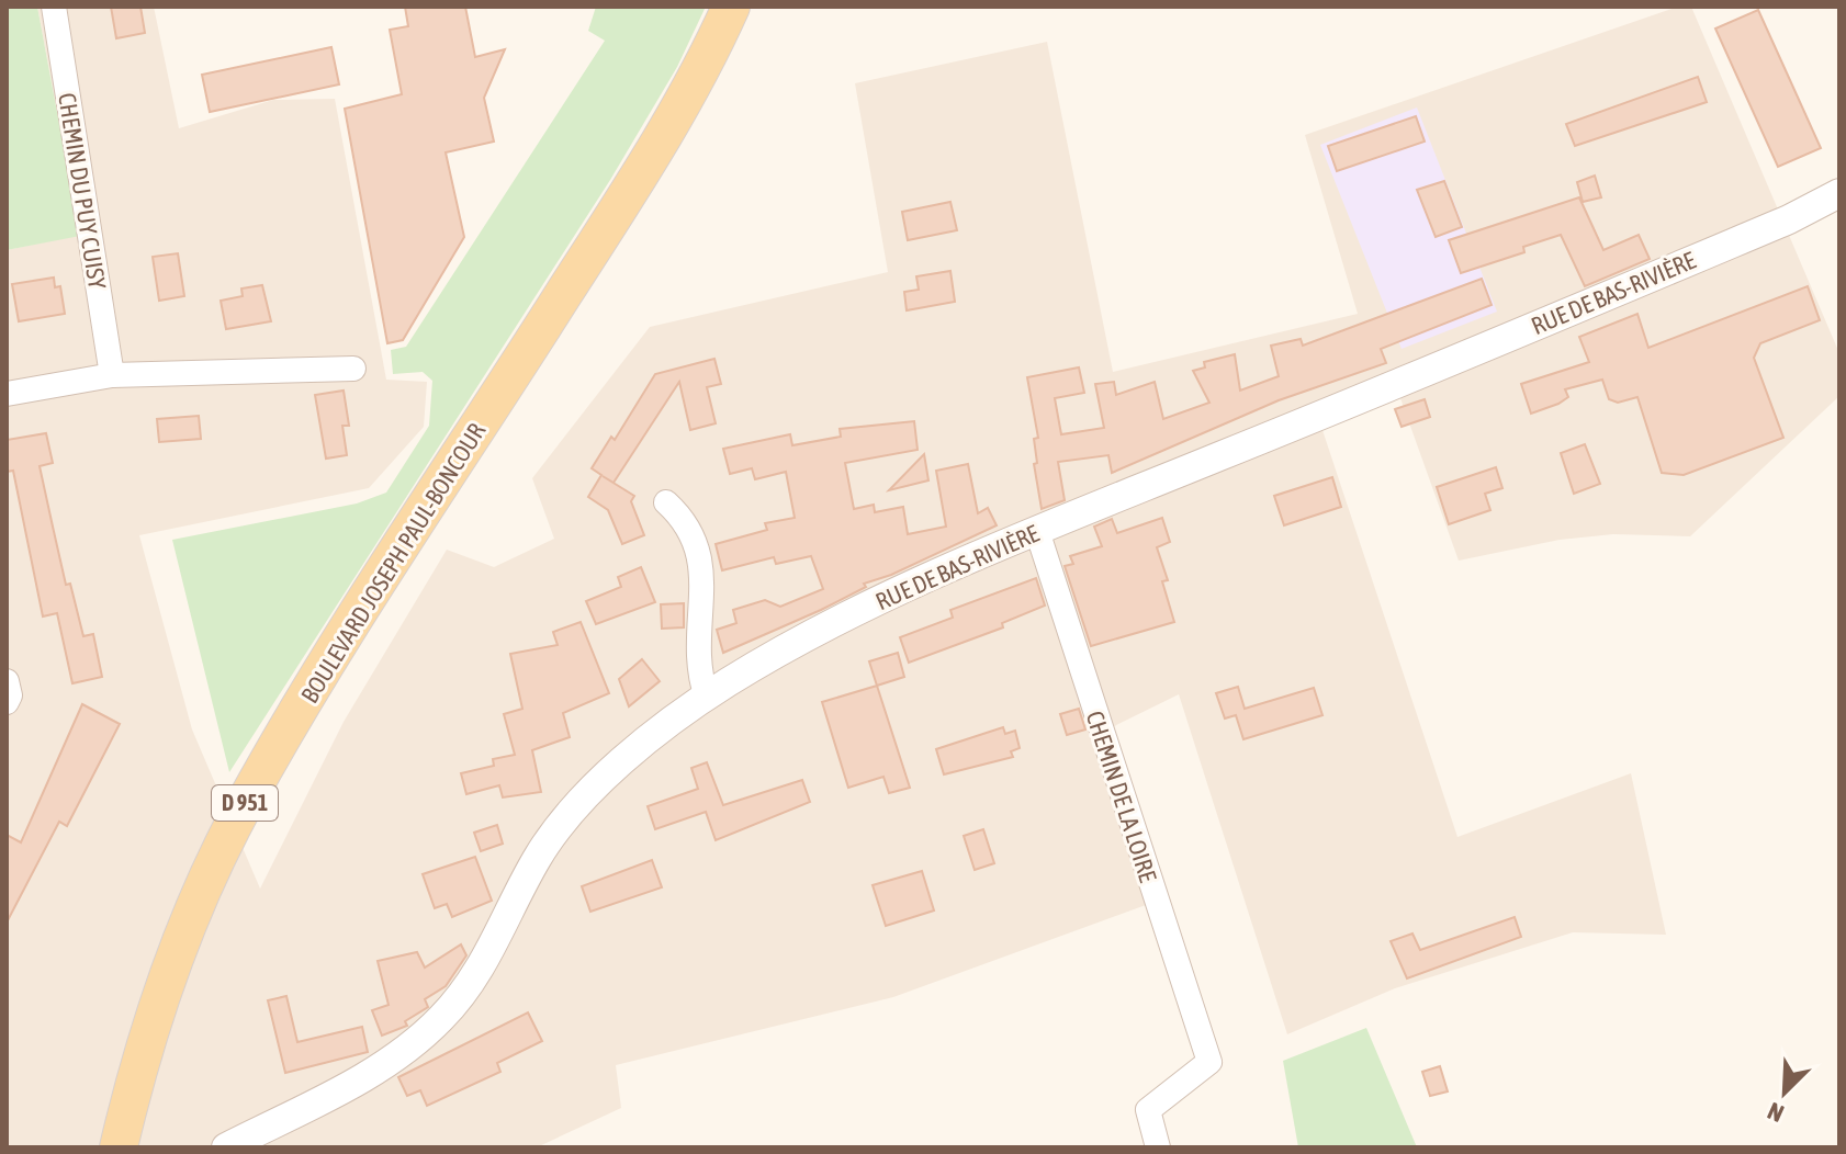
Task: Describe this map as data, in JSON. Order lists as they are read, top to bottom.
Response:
{
  "streets": {
    "main road": ["BOULEVARD JOSEPH PAUL-BONCOUR", "D 951"],
    "street": ["CHEMIN DU PUY CUISY", "RUE DE BAS-RIVIÈRE", "CHEMIN DE LA LOIRE"]
  },
  "crossings": [
    ["RUE DE BAS-RIVIÈRE", "CHEMIN DE LA LOIRE"]
  ],
  "north": "bottom left"
}
